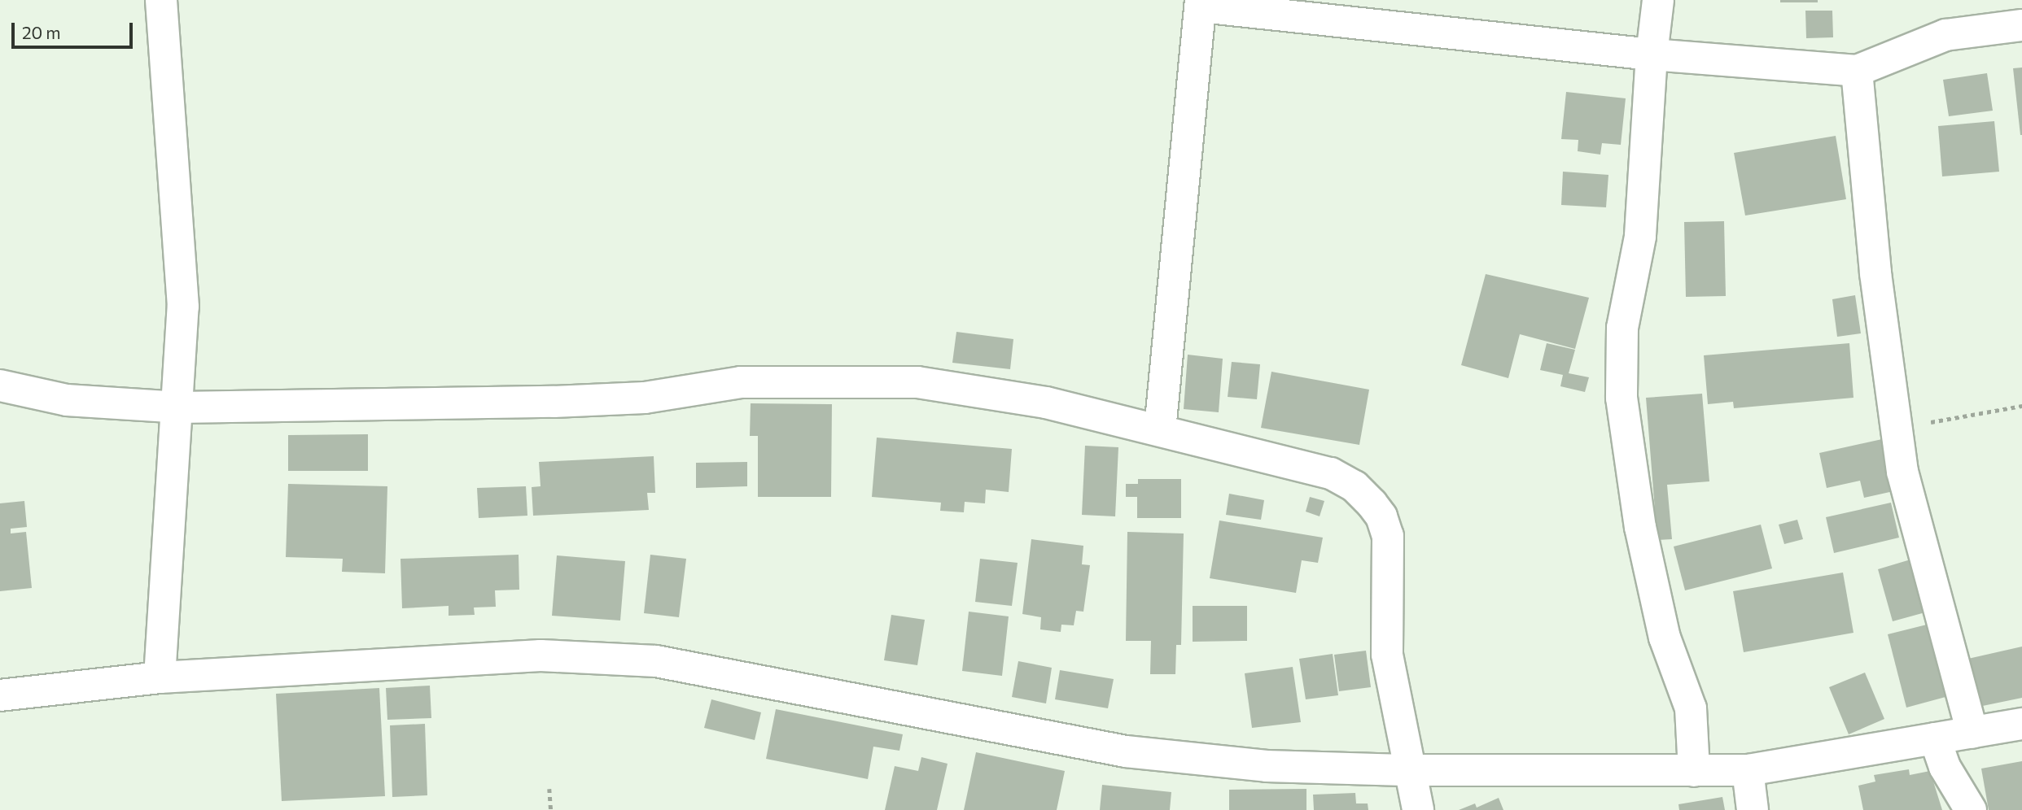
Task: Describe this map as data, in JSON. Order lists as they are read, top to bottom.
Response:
{
  "scale_bar": "20 m"
}
